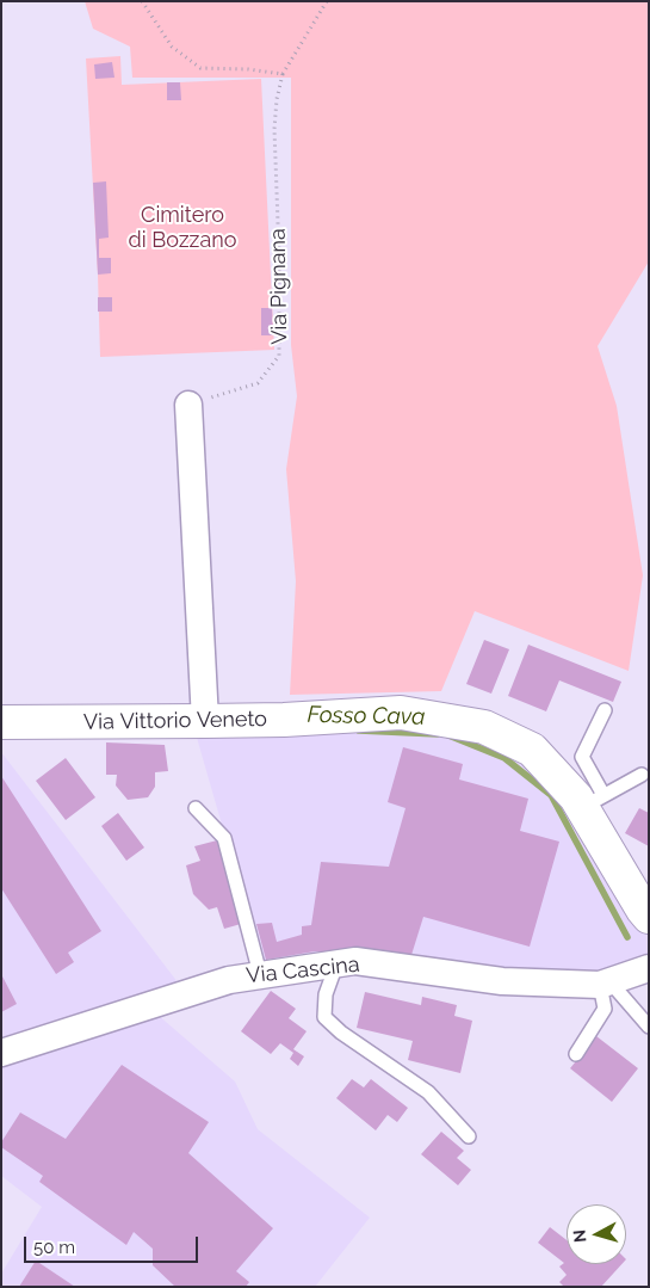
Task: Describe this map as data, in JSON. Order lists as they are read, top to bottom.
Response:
{
  "streets": {
    "street": ["Via Vittorio Veneto", "Via Cascina"],
    "path": ["Via Pignana"]
  },
  "water": ["Fosso Cava"],
  "parks": ["Cimitero di Bozzano"],
  "scale_bar": "50 m",
  "north": "left"
}
